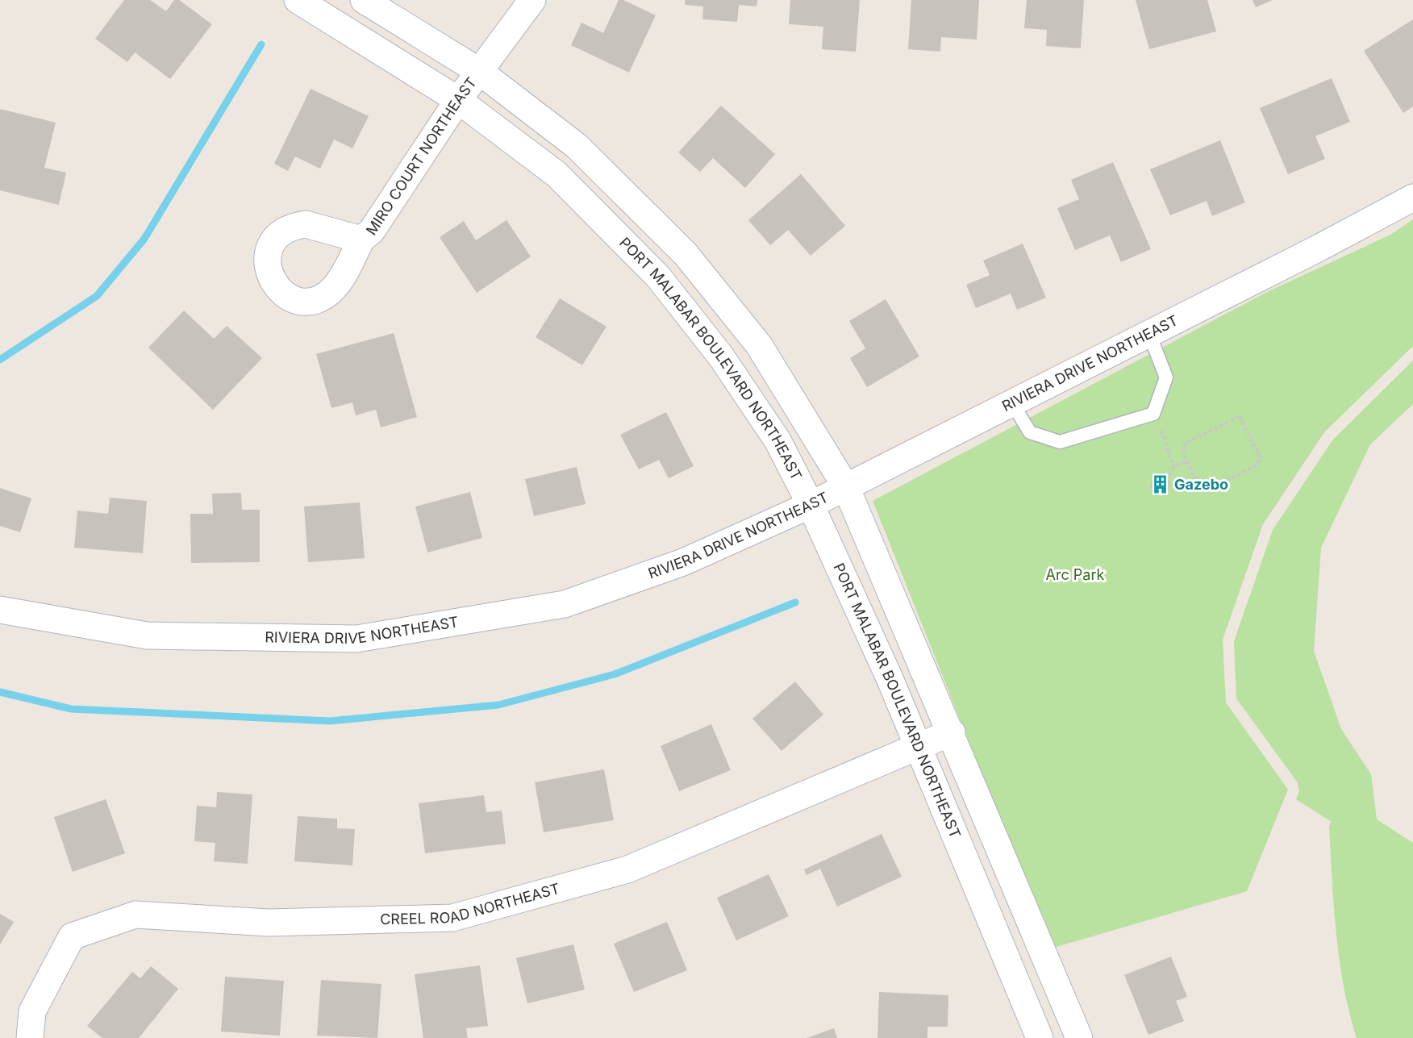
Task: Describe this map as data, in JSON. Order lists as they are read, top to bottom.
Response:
{
  "streets": {
    "street": [
      "MIRO COURT NORTHEAST",
      "PORT MALABAR BOULEVARD NORTHEAST",
      "RIVIERA DRIVE NORTHEAST",
      "CREEL ROAD NORTHEAST"
    ]
  },
  "crossings": [
    ["MIRO COURT NORTHEAST", "PORT MALABAR BOULEVARD NORTHEAST"],
    ["PORT MALABAR BOULEVARD NORTHEAST", "RIVIERA DRIVE NORTHEAST"],
    ["PORT MALABAR BOULEVARD NORTHEAST", "CREEL ROAD NORTHEAST"]
  ],
  "parks": ["Arc Park"],
  "places": {
    "building": ["Gazebo"]
  }
}
